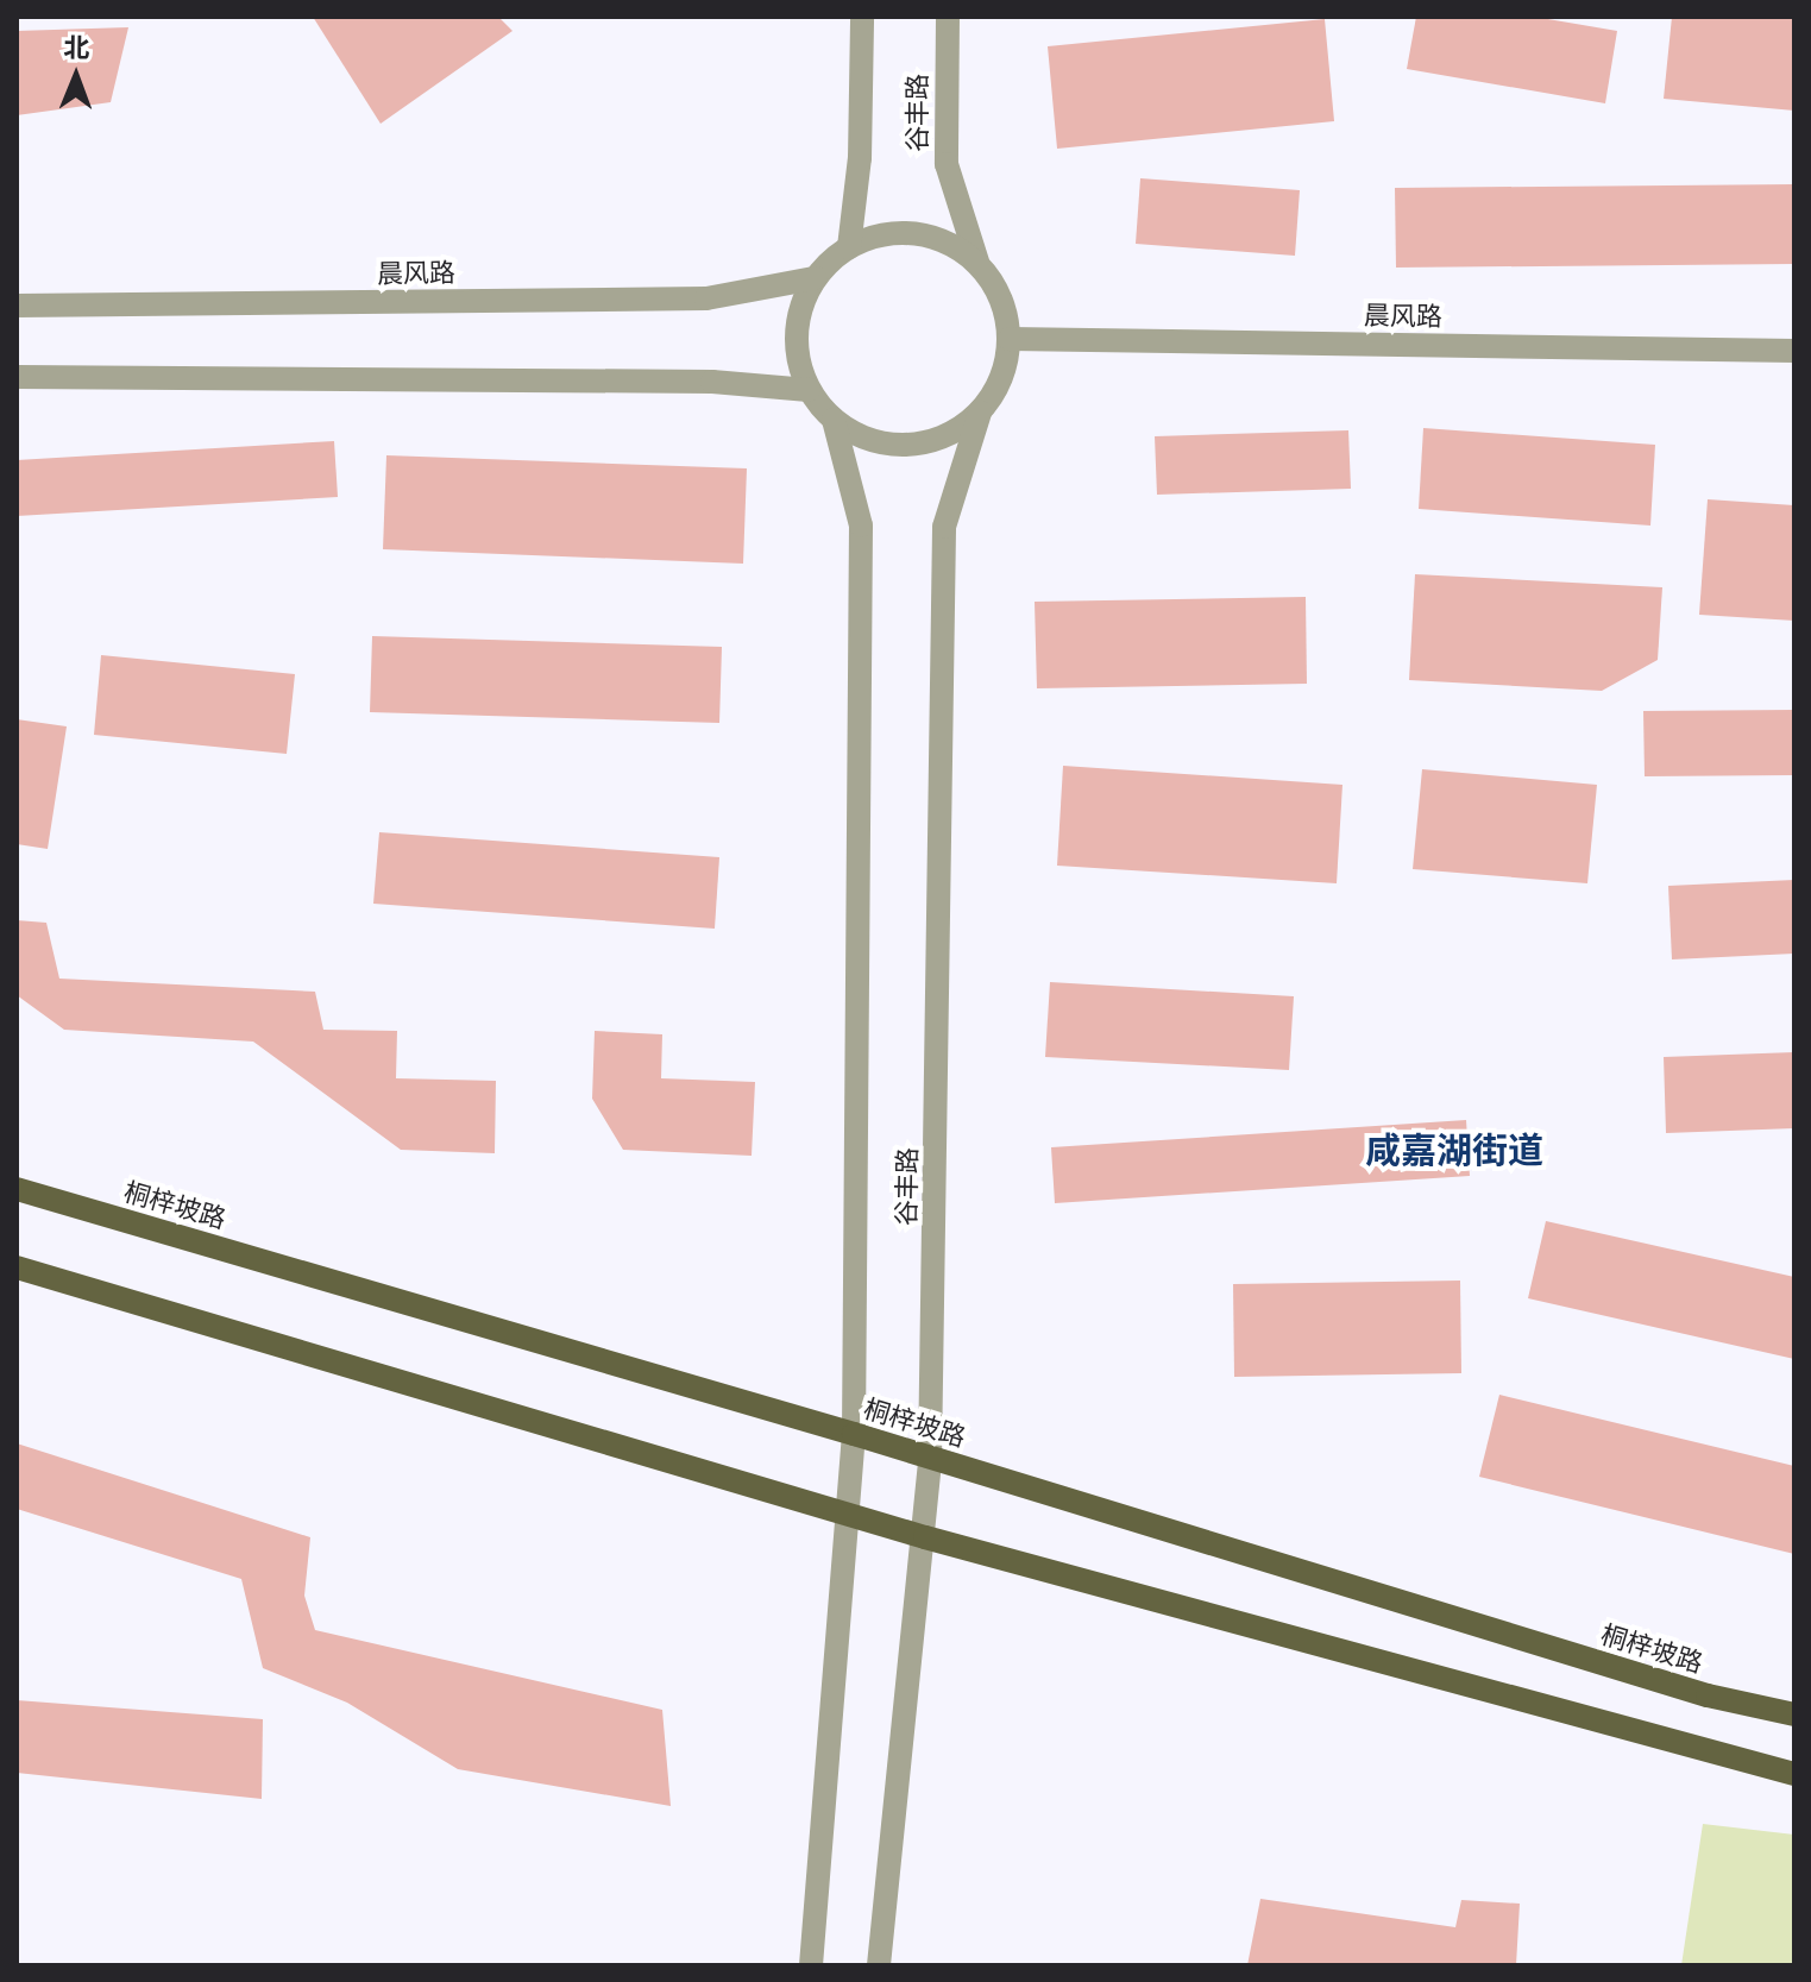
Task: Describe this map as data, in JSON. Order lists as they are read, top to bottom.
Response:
{
  "streets": {
    "main road": ["桐梓坡路"],
    "street": ["谷丰路", "晨风路"]
  },
  "crossings": [
    ["谷丰路", "晨风路"],
    ["谷丰路", "桐梓坡路"]
  ],
  "districts": ["咸嘉湖街道"],
  "north": "top"
}
